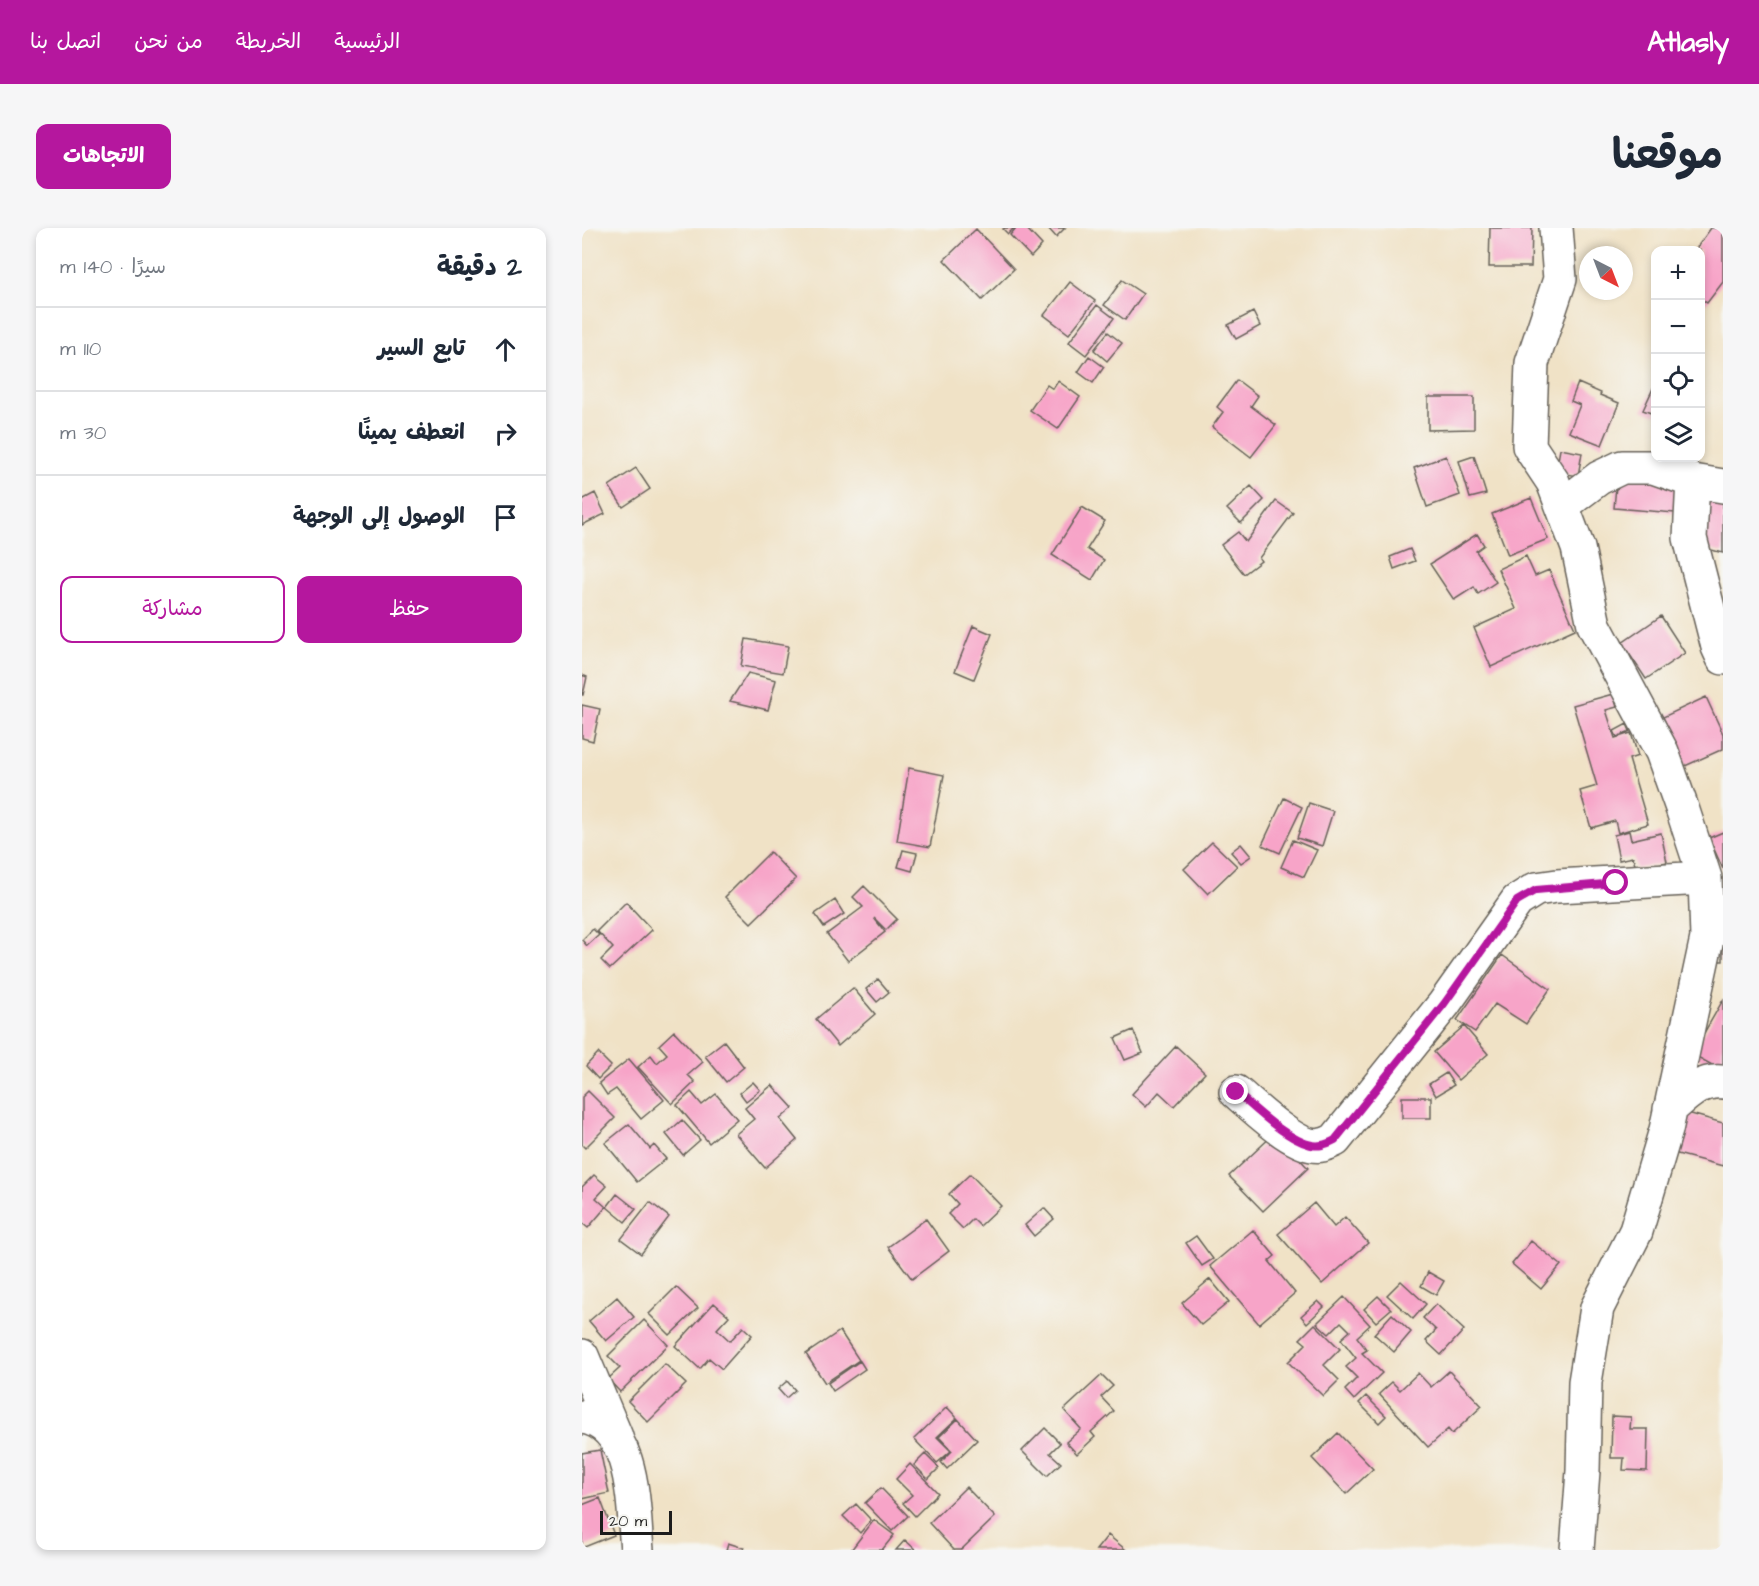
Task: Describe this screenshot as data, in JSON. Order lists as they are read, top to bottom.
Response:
{
  "scale_bar": "20 m",
  "north": "bottom right",
  "page": {
    "header": "Atlasly",
    "nav": [
      "الرئيسية",
      "الخريطة",
      "من نحن",
      "اتصل بنا"
    ],
    "title": "موقعنا",
    "buttons": [
      "الاتجاهات",
      ["حفظ", "مشاركة"]
    ],
    "heading": ["2 دقيقة", "سيرًا · 140 m"],
    "map_buttons": ["+", "−"],
    "list": [
      ["تابع السير", "110 m"],
      ["انعطف يمينًا", "30 m"],
      "الوصول إلى الوجهة"
    ],
    "scale": "20 m"
  }
}
